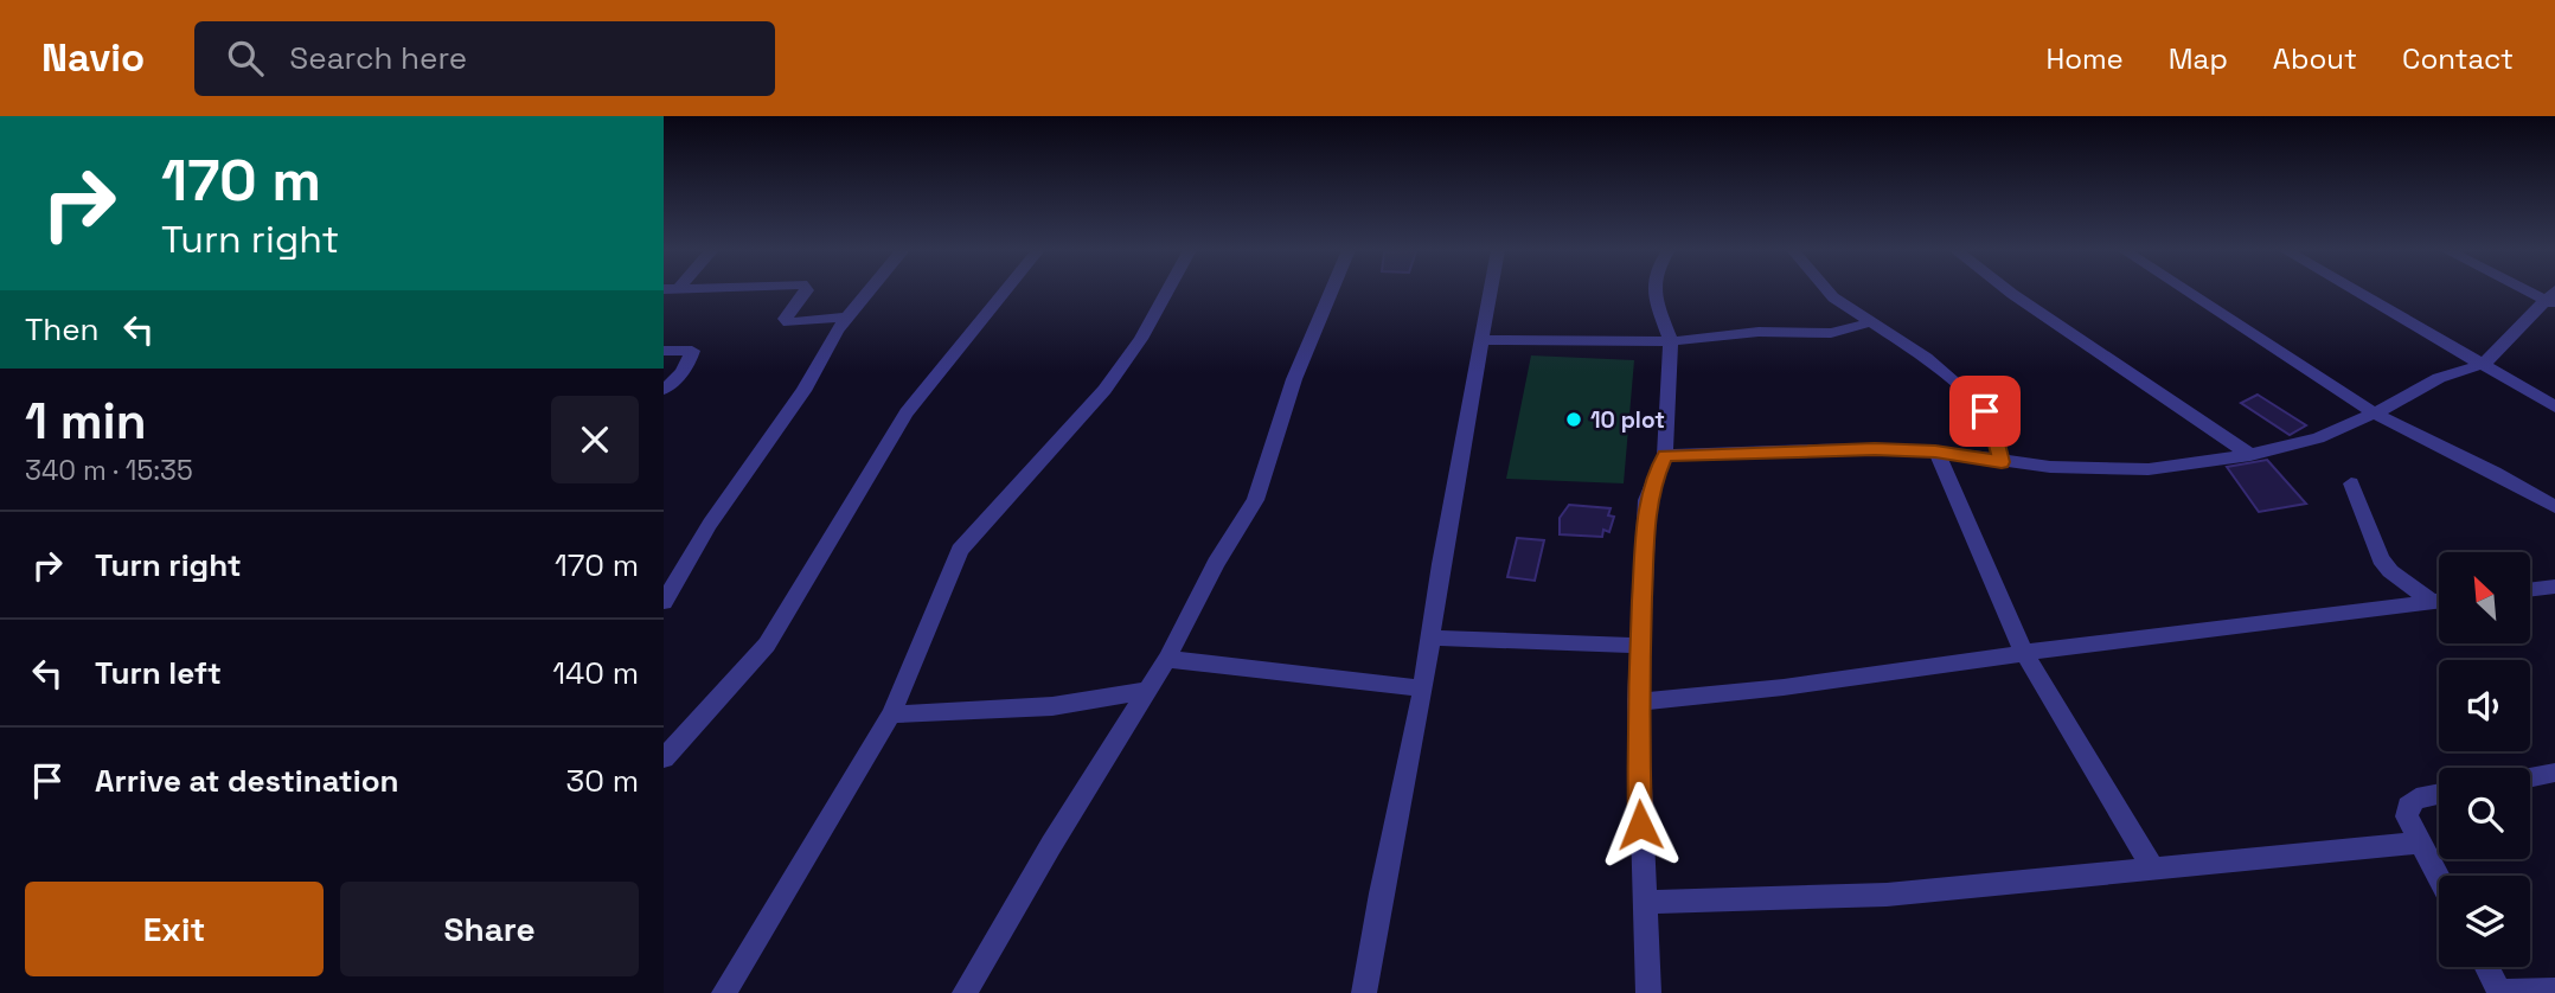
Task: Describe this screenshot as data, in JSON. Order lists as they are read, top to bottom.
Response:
{
  "places": ["10 plot"],
  "north": "top left",
  "page": {
    "header": "Navio",
    "search": "Search here",
    "nav": [
      "Home",
      "Map",
      "About",
      "Contact"
    ],
    "turn": ["170 m", "Turn right"],
    "then": "Then",
    "heading": ["1 min", "340 m · 15:35"],
    "list": [
      {
        "name": "Turn right",
        "value": "170 m"
      },
      {
        "name": "Turn left",
        "value": "140 m"
      },
      {
        "name": "Arrive at destination",
        "value": "30 m"
      }
    ],
    "buttons": ["Exit", "Share"]
  }
}
